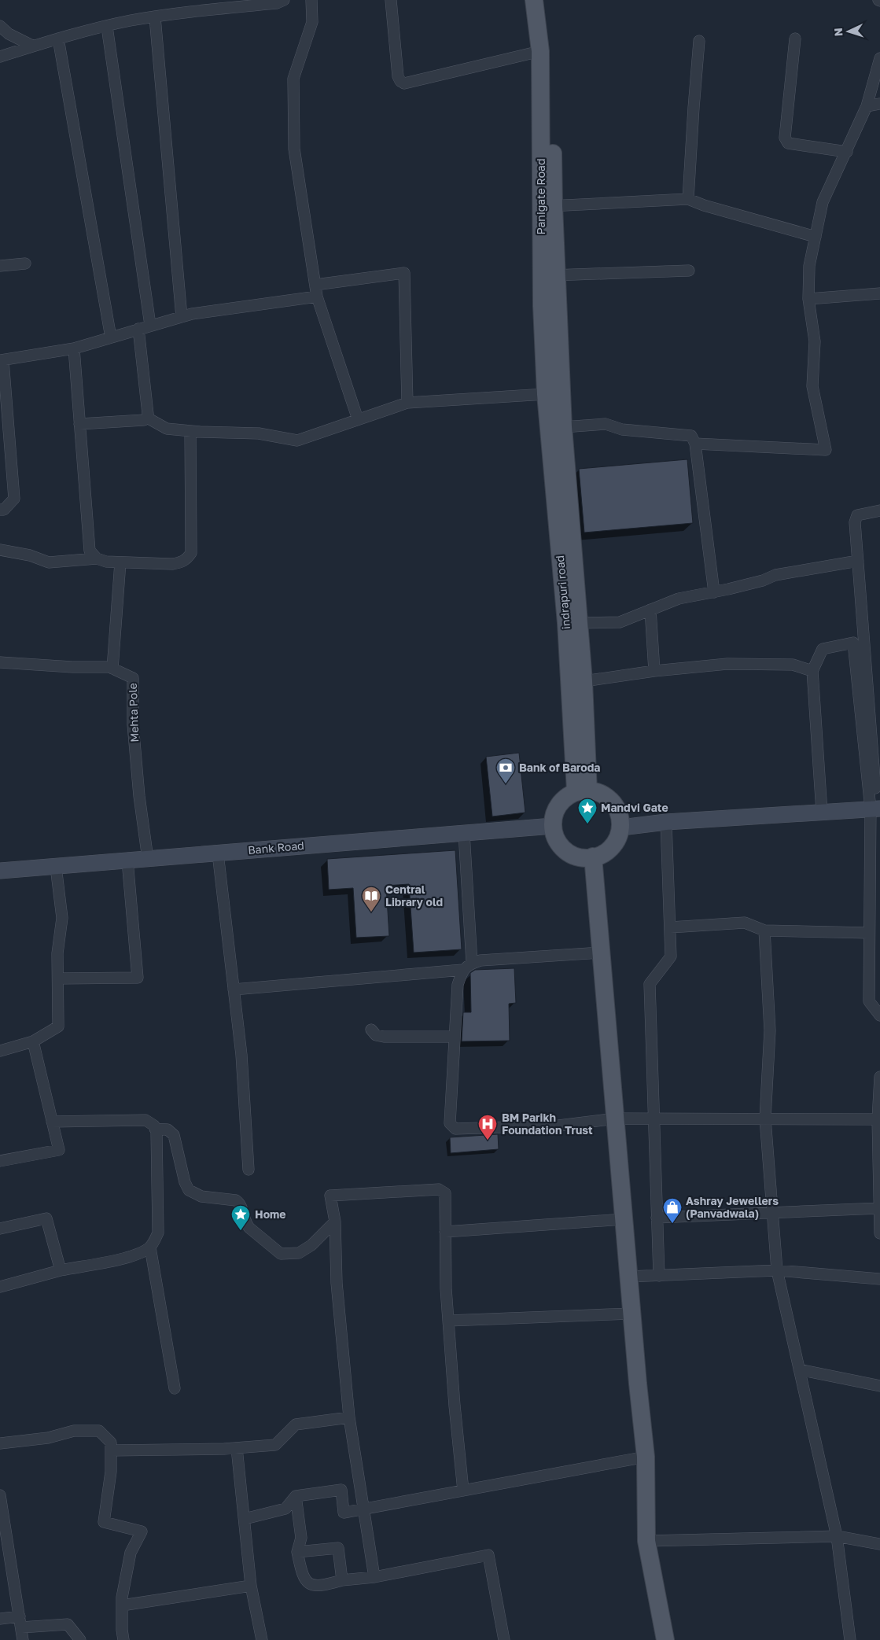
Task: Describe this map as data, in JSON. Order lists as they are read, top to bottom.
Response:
{
  "streets": {
    "main road": ["Panigate Road", "indrapuri road", "Bank Road"],
    "street": ["Mehta Pole"]
  },
  "crossings": [
    ["Panigate Road", "indrapuri road"],
    ["indrapuri road", "Bank Road"],
    ["Mehta Pole", "Bank Road"]
  ],
  "places": {
    "bank": ["Bank of Baroda"],
    "place": ["Mandvi Gate", "Home"],
    "library": ["Central Library old"],
    "hospital": ["BM Parikh Foundation Trust"],
    "shop": ["Ashray Jewellers (Panvadwala)"]
  },
  "north": "left"
}
